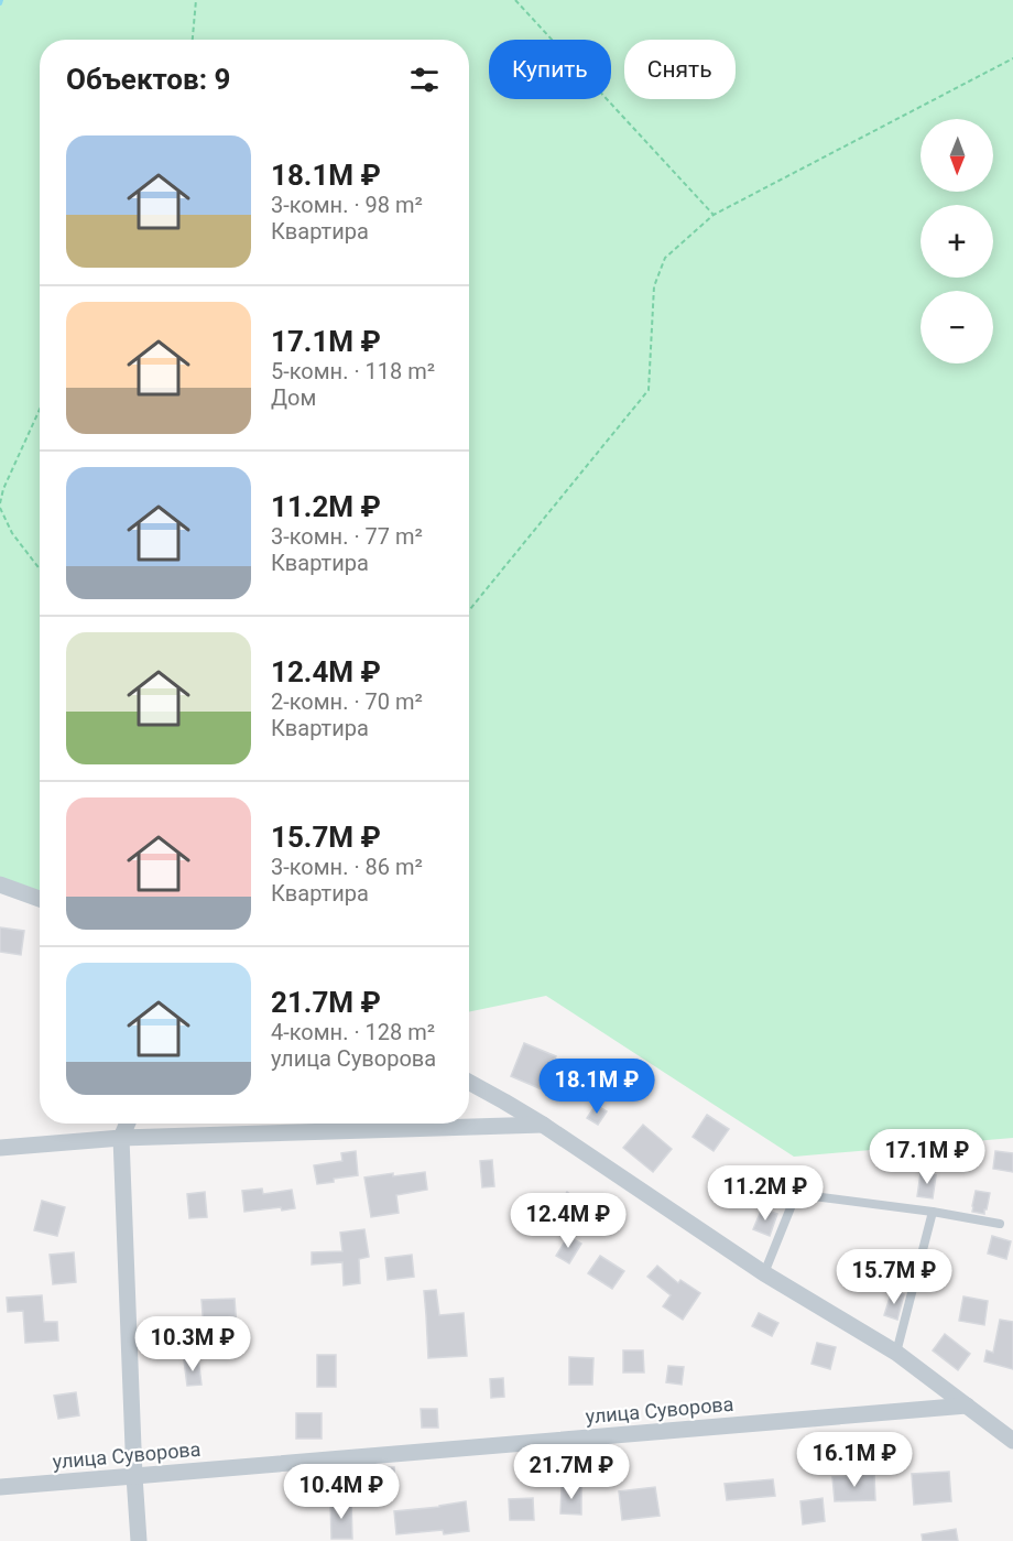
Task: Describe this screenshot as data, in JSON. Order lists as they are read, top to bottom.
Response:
{
  "streets": {
    "street": ["улица Суворова"]
  },
  "north": "bottom",
  "page": {
    "chip": ["Купить", "Снять"],
    "heading": "Объектов: 9",
    "map_buttons": ["+", "−"],
    "list": [
      {
        "name": "18.1M ₽",
        "note": "3-комн. · 98 m² · Квартира"
      },
      {
        "name": "17.1M ₽",
        "note": "5-комн. · 118 m² · Дом"
      },
      {
        "name": "11.2M ₽",
        "note": "3-комн. · 77 m² · Квартира"
      },
      {
        "name": "12.4M ₽",
        "note": "2-комн. · 70 m² · Квартира"
      },
      {
        "name": "15.7M ₽",
        "note": "3-комн. · 86 m² · Квартира"
      },
      {
        "name": "21.7M ₽",
        "note": "4-комн. · 128 m² · улица Суворова"
      }
    ],
    "price": [
      "18.1M ₽",
      "17.1M ₽",
      "11.2M ₽",
      "12.4M ₽",
      "15.7M ₽",
      "10.3M ₽",
      "16.1M ₽",
      "21.7M ₽",
      "10.4M ₽"
    ]
  }
}
